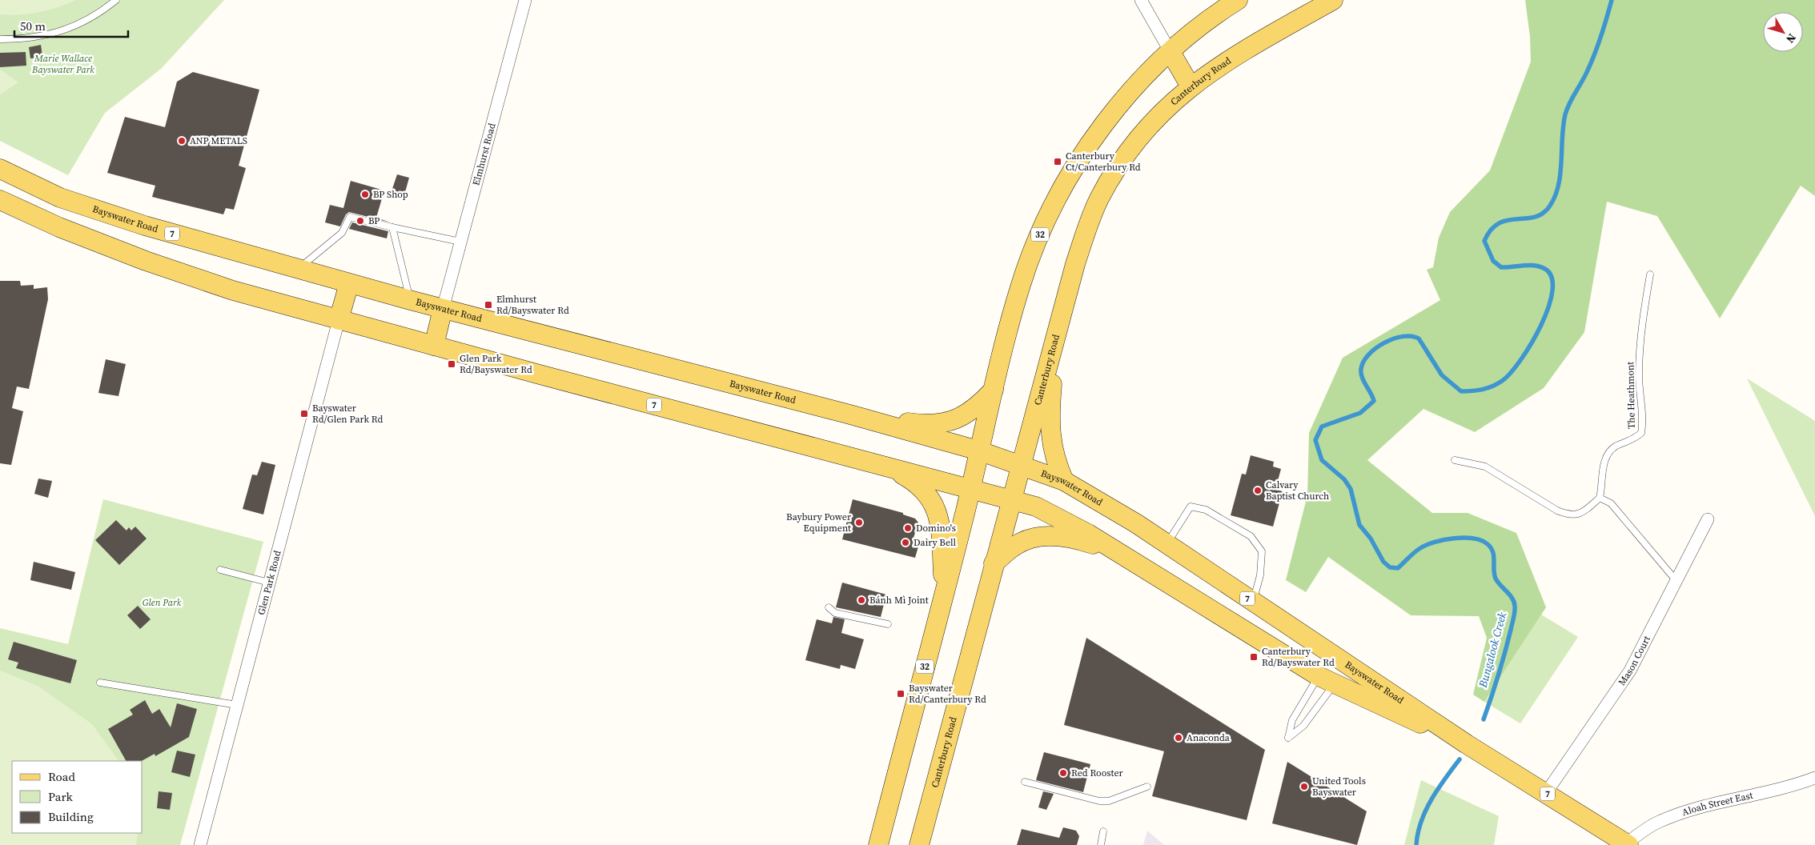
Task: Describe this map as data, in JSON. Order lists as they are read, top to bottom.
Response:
{
  "streets": {
    "main road": [
      "Canterbury Road",
      "Bayswater Road",
      "7",
      "32"
    ],
    "street": [
      "Elmhurst Road",
      "Glen Park Road",
      "Mason Court",
      "Aloah Street East"
    ],
    "lane": ["The Heathmont"]
  },
  "crossings": [
    ["Canterbury Road", "Bayswater Road"],
    ["Elmhurst Road", "Bayswater Road"],
    ["Bayswater Road", "32"],
    ["Bayswater Road", "Glen Park Road"],
    ["Bayswater Road", "Mason Court"],
    ["Bayswater Road", "Aloah Street East"]
  ],
  "water": ["Bungalook Creek"],
  "parks": ["Marie Wallace Bayswater Park", "Glen Park"],
  "places": {
    "other": [
      "ANP METALS",
      "BP Shop",
      "BP",
      "Calvary Baptist Church",
      "Baybury Power Equipment",
      "Domino's",
      "Dairy Bell",
      "Bánh Mì Joint",
      "Anaconda",
      "Red Rooster",
      "United Tools Bayswater"
    ],
    "transit": [
      "Canterbury Ct/Canterbury Rd",
      "Elmhurst Rd/Bayswater Rd",
      "Glen Park Rd/Bayswater Rd",
      "Bayswater Rd/Glen Park Rd",
      "Canterbury Rd/Bayswater Rd",
      "Bayswater Rd/Canterbury Rd"
    ]
  },
  "legend": ["Road", "Park", "Building"],
  "scale_bar": "50 m",
  "north": "bottom right"
}
